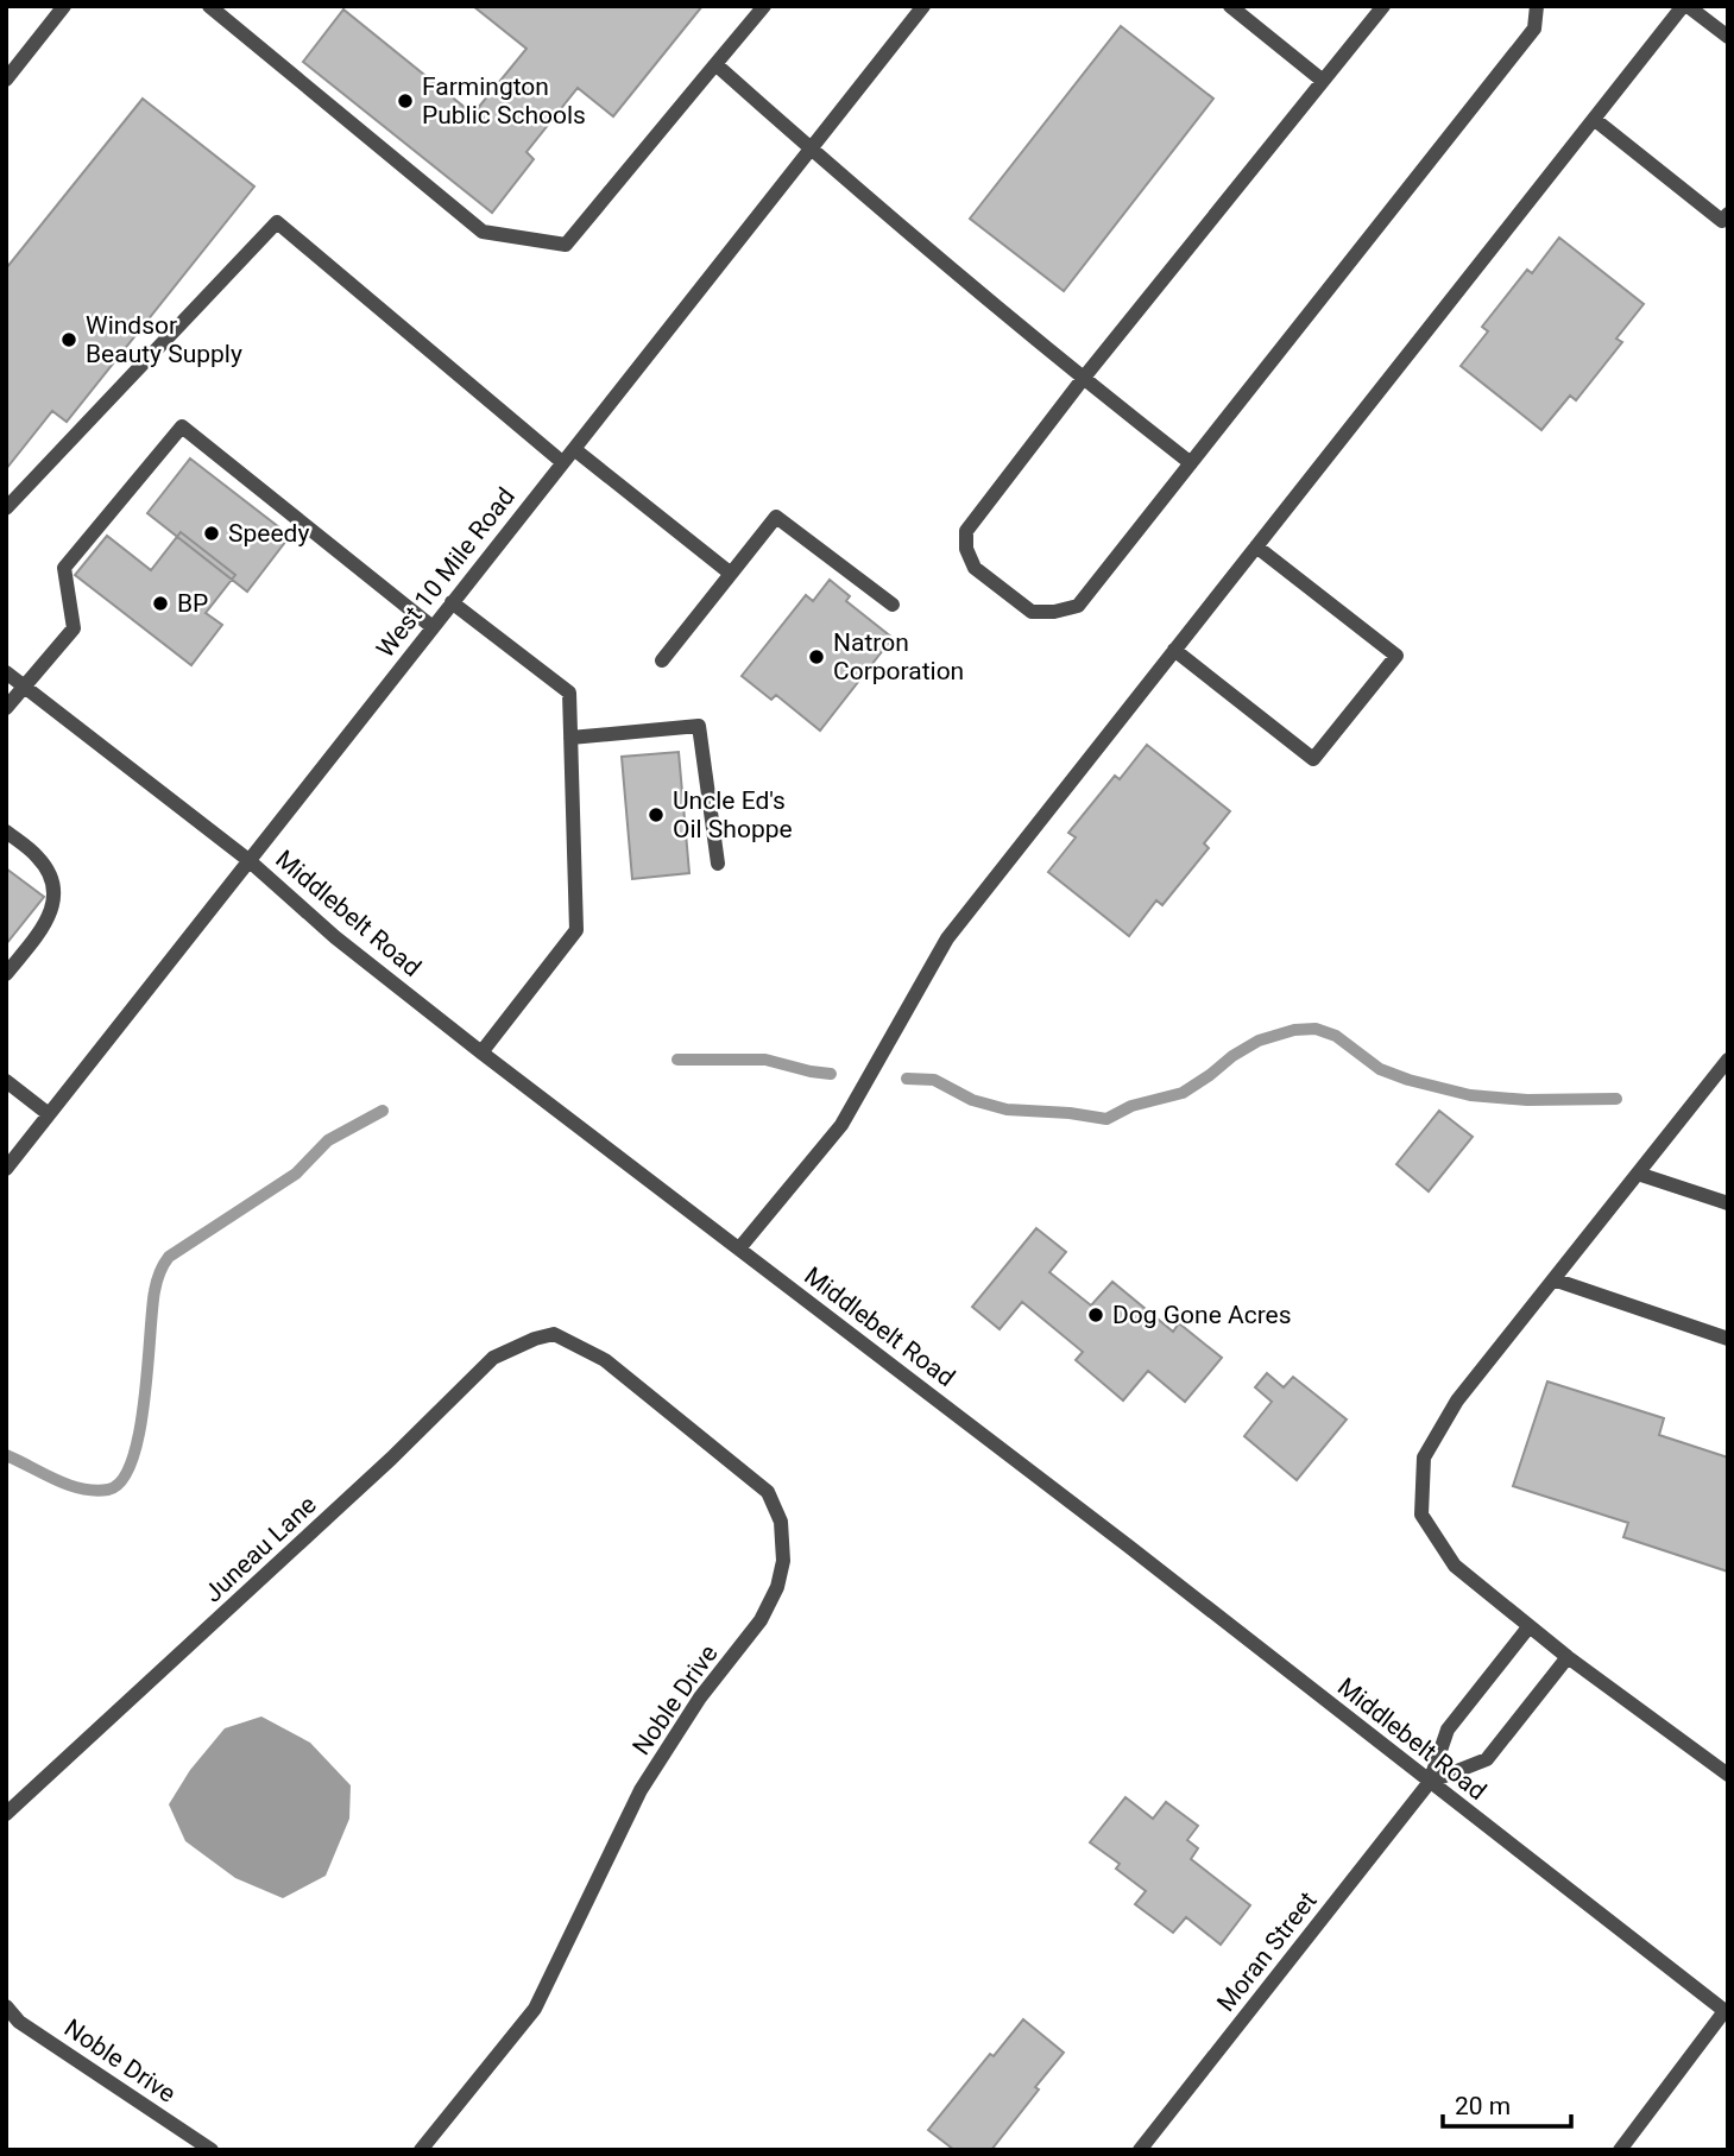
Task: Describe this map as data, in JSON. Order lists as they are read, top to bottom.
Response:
{
  "streets": {
    "street": [
      "West 10 Mile Road",
      "Middlebelt Road",
      "Juneau Lane",
      "Noble Drive",
      "Moran Street"
    ]
  },
  "crossings": [
    ["West 10 Mile Road", "Middlebelt Road"],
    ["Middlebelt Road", "Moran Street"],
    ["Juneau Lane", "Noble Drive"]
  ],
  "places": [
    "Farmington Public Schools",
    "Windsor Beauty Supply",
    "Speedy",
    "BP",
    "Natron Corporation",
    "Uncle Ed's Oil Shoppe",
    "Dog Gone Acres"
  ],
  "scale_bar": "20 m"
}
